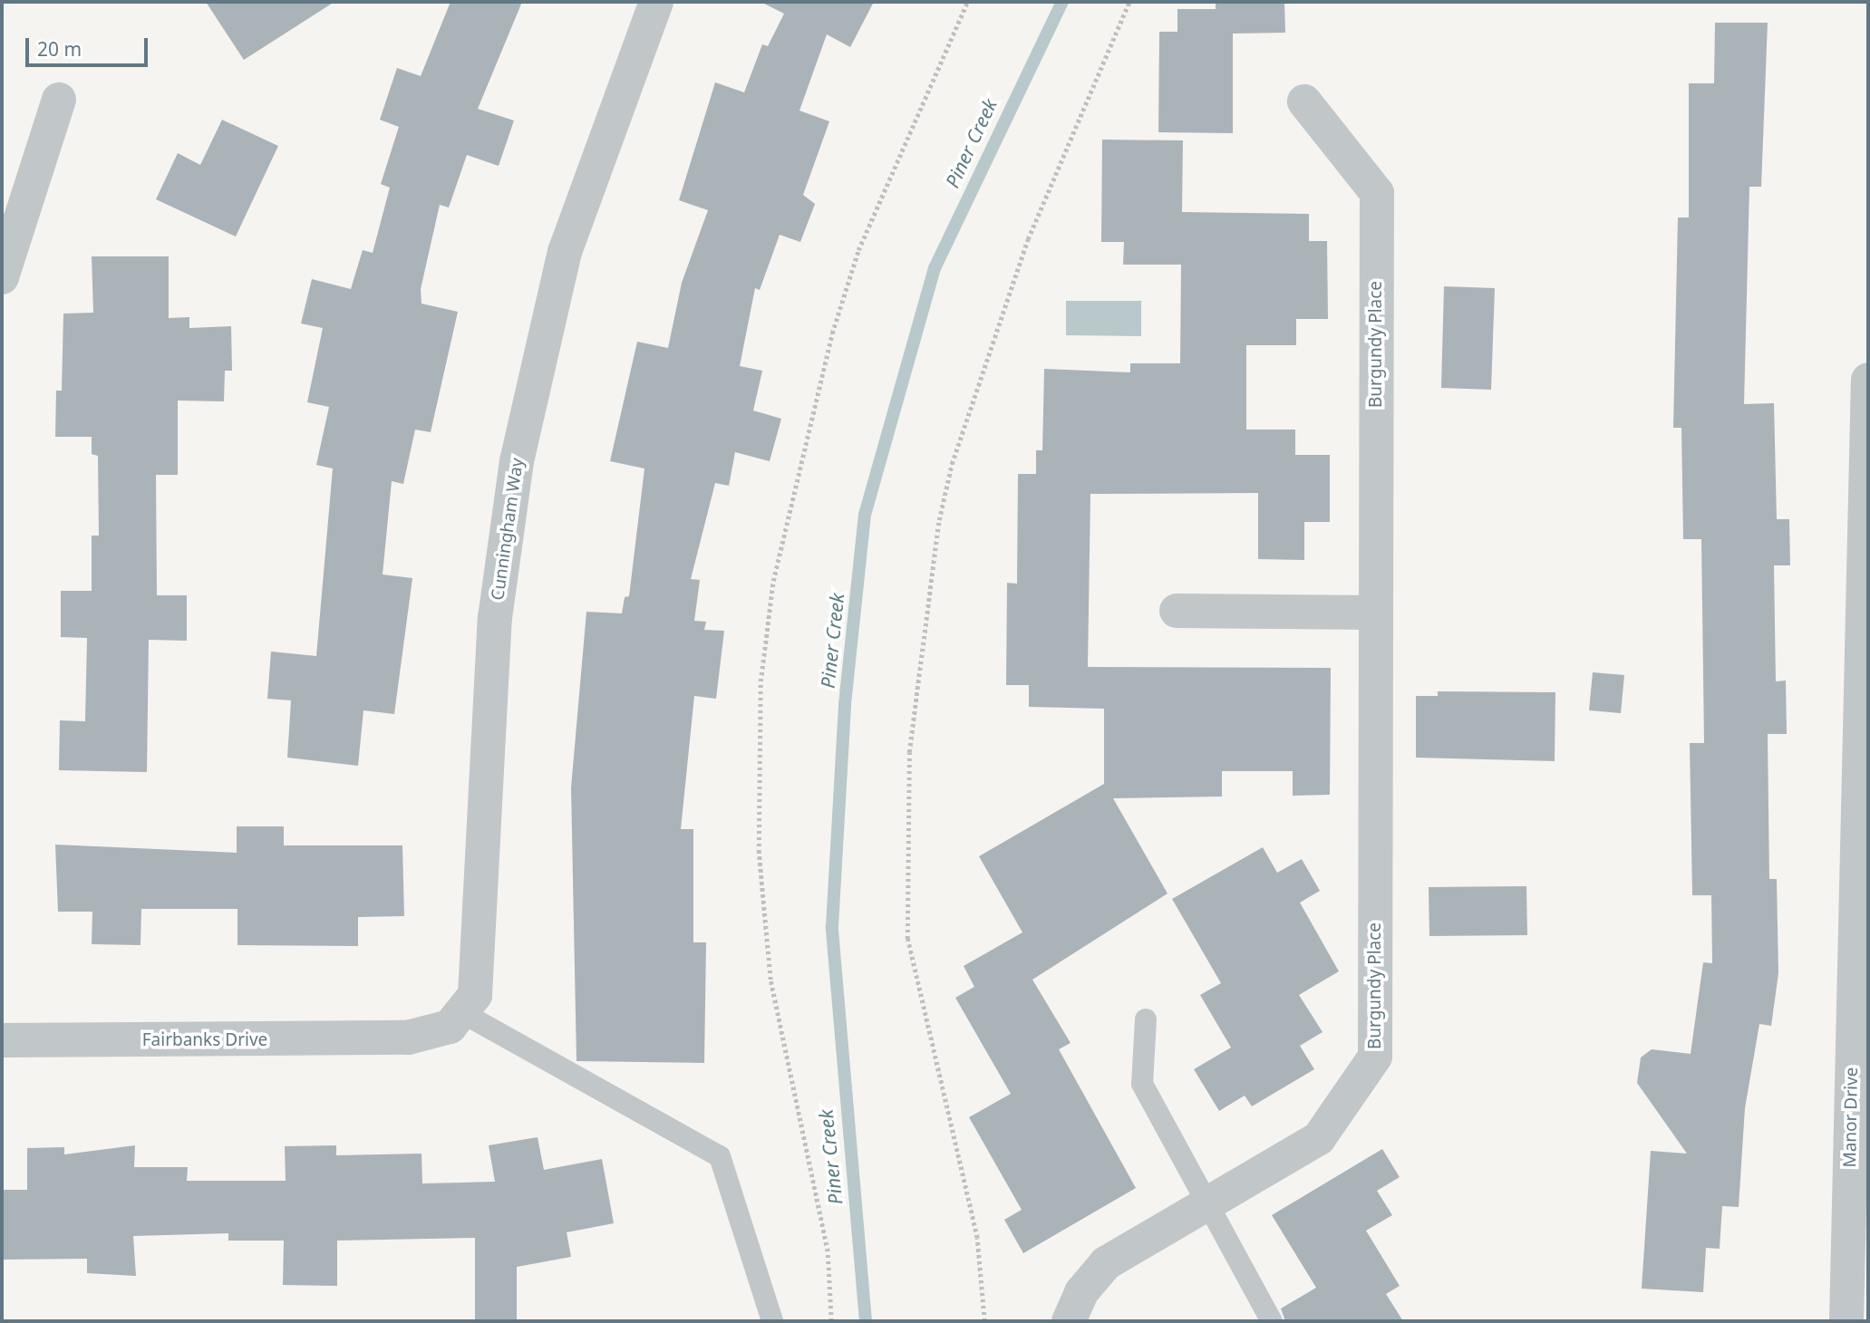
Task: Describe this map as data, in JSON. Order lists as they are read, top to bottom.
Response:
{
  "streets": {
    "street": [
      "Burgundy Place",
      "Cunningham Way",
      "Fairbanks Drive",
      "Manor Drive"
    ]
  },
  "crossings": [
    ["Cunningham Way", "Fairbanks Drive"]
  ],
  "water": ["Piner Creek"],
  "scale_bar": "20 m"
}
